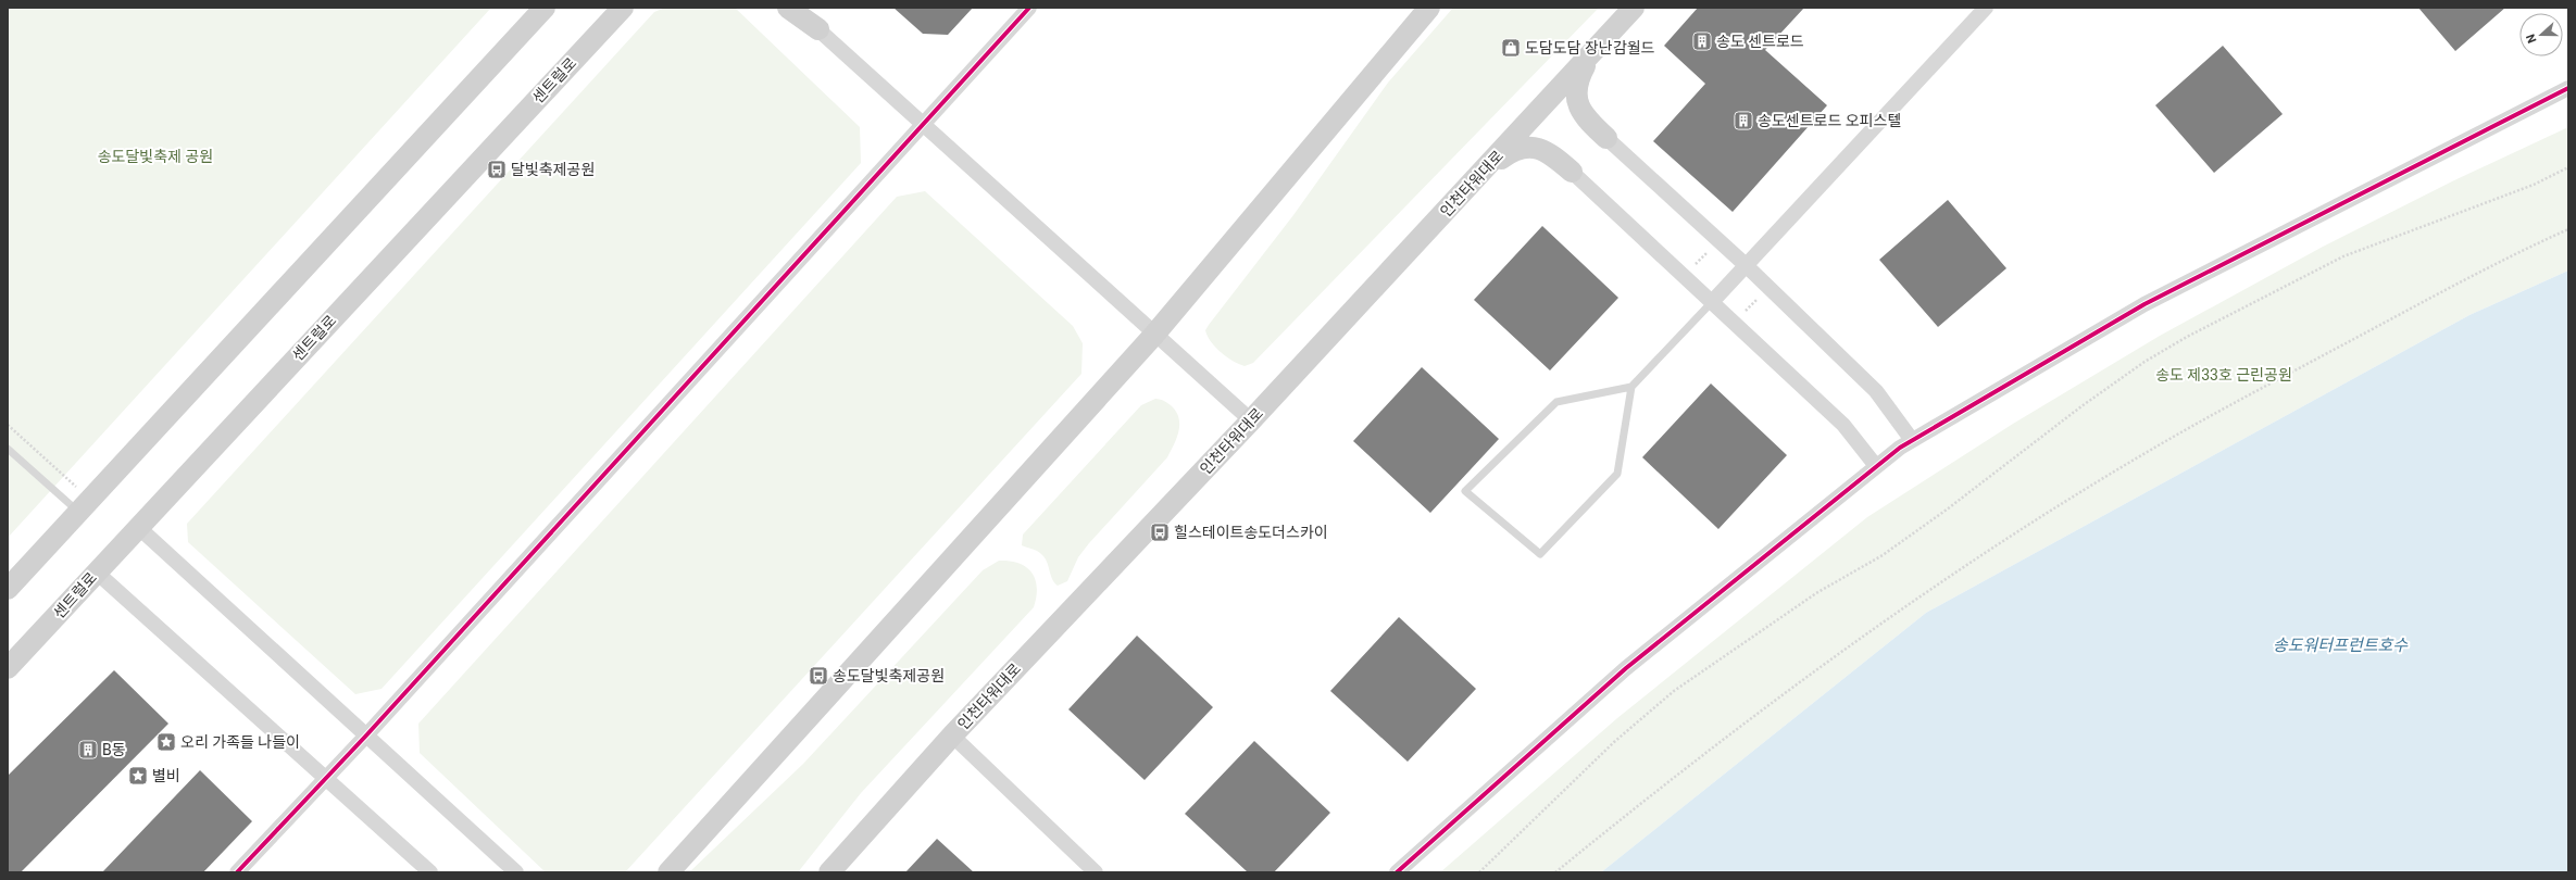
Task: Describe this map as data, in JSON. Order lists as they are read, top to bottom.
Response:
{
  "streets": {
    "main road": ["센트럴로", "인천타워대로"]
  },
  "water": ["송도워터프런트호수"],
  "parks": ["송도달빛축제 공원", "송도 제33호 근린공원"],
  "places": {
    "building": ["송도 센트로드", "송도센트로드 오피스텔", "B동"],
    "shop": ["도담도담 장난감월드"],
    "bus stop": ["달빛축제공원", "힐스테이트송도더스카이", "송도달빛축제공원"],
    "place": ["오리 가족들 나들이", "별비"]
  },
  "north": "left"
}
